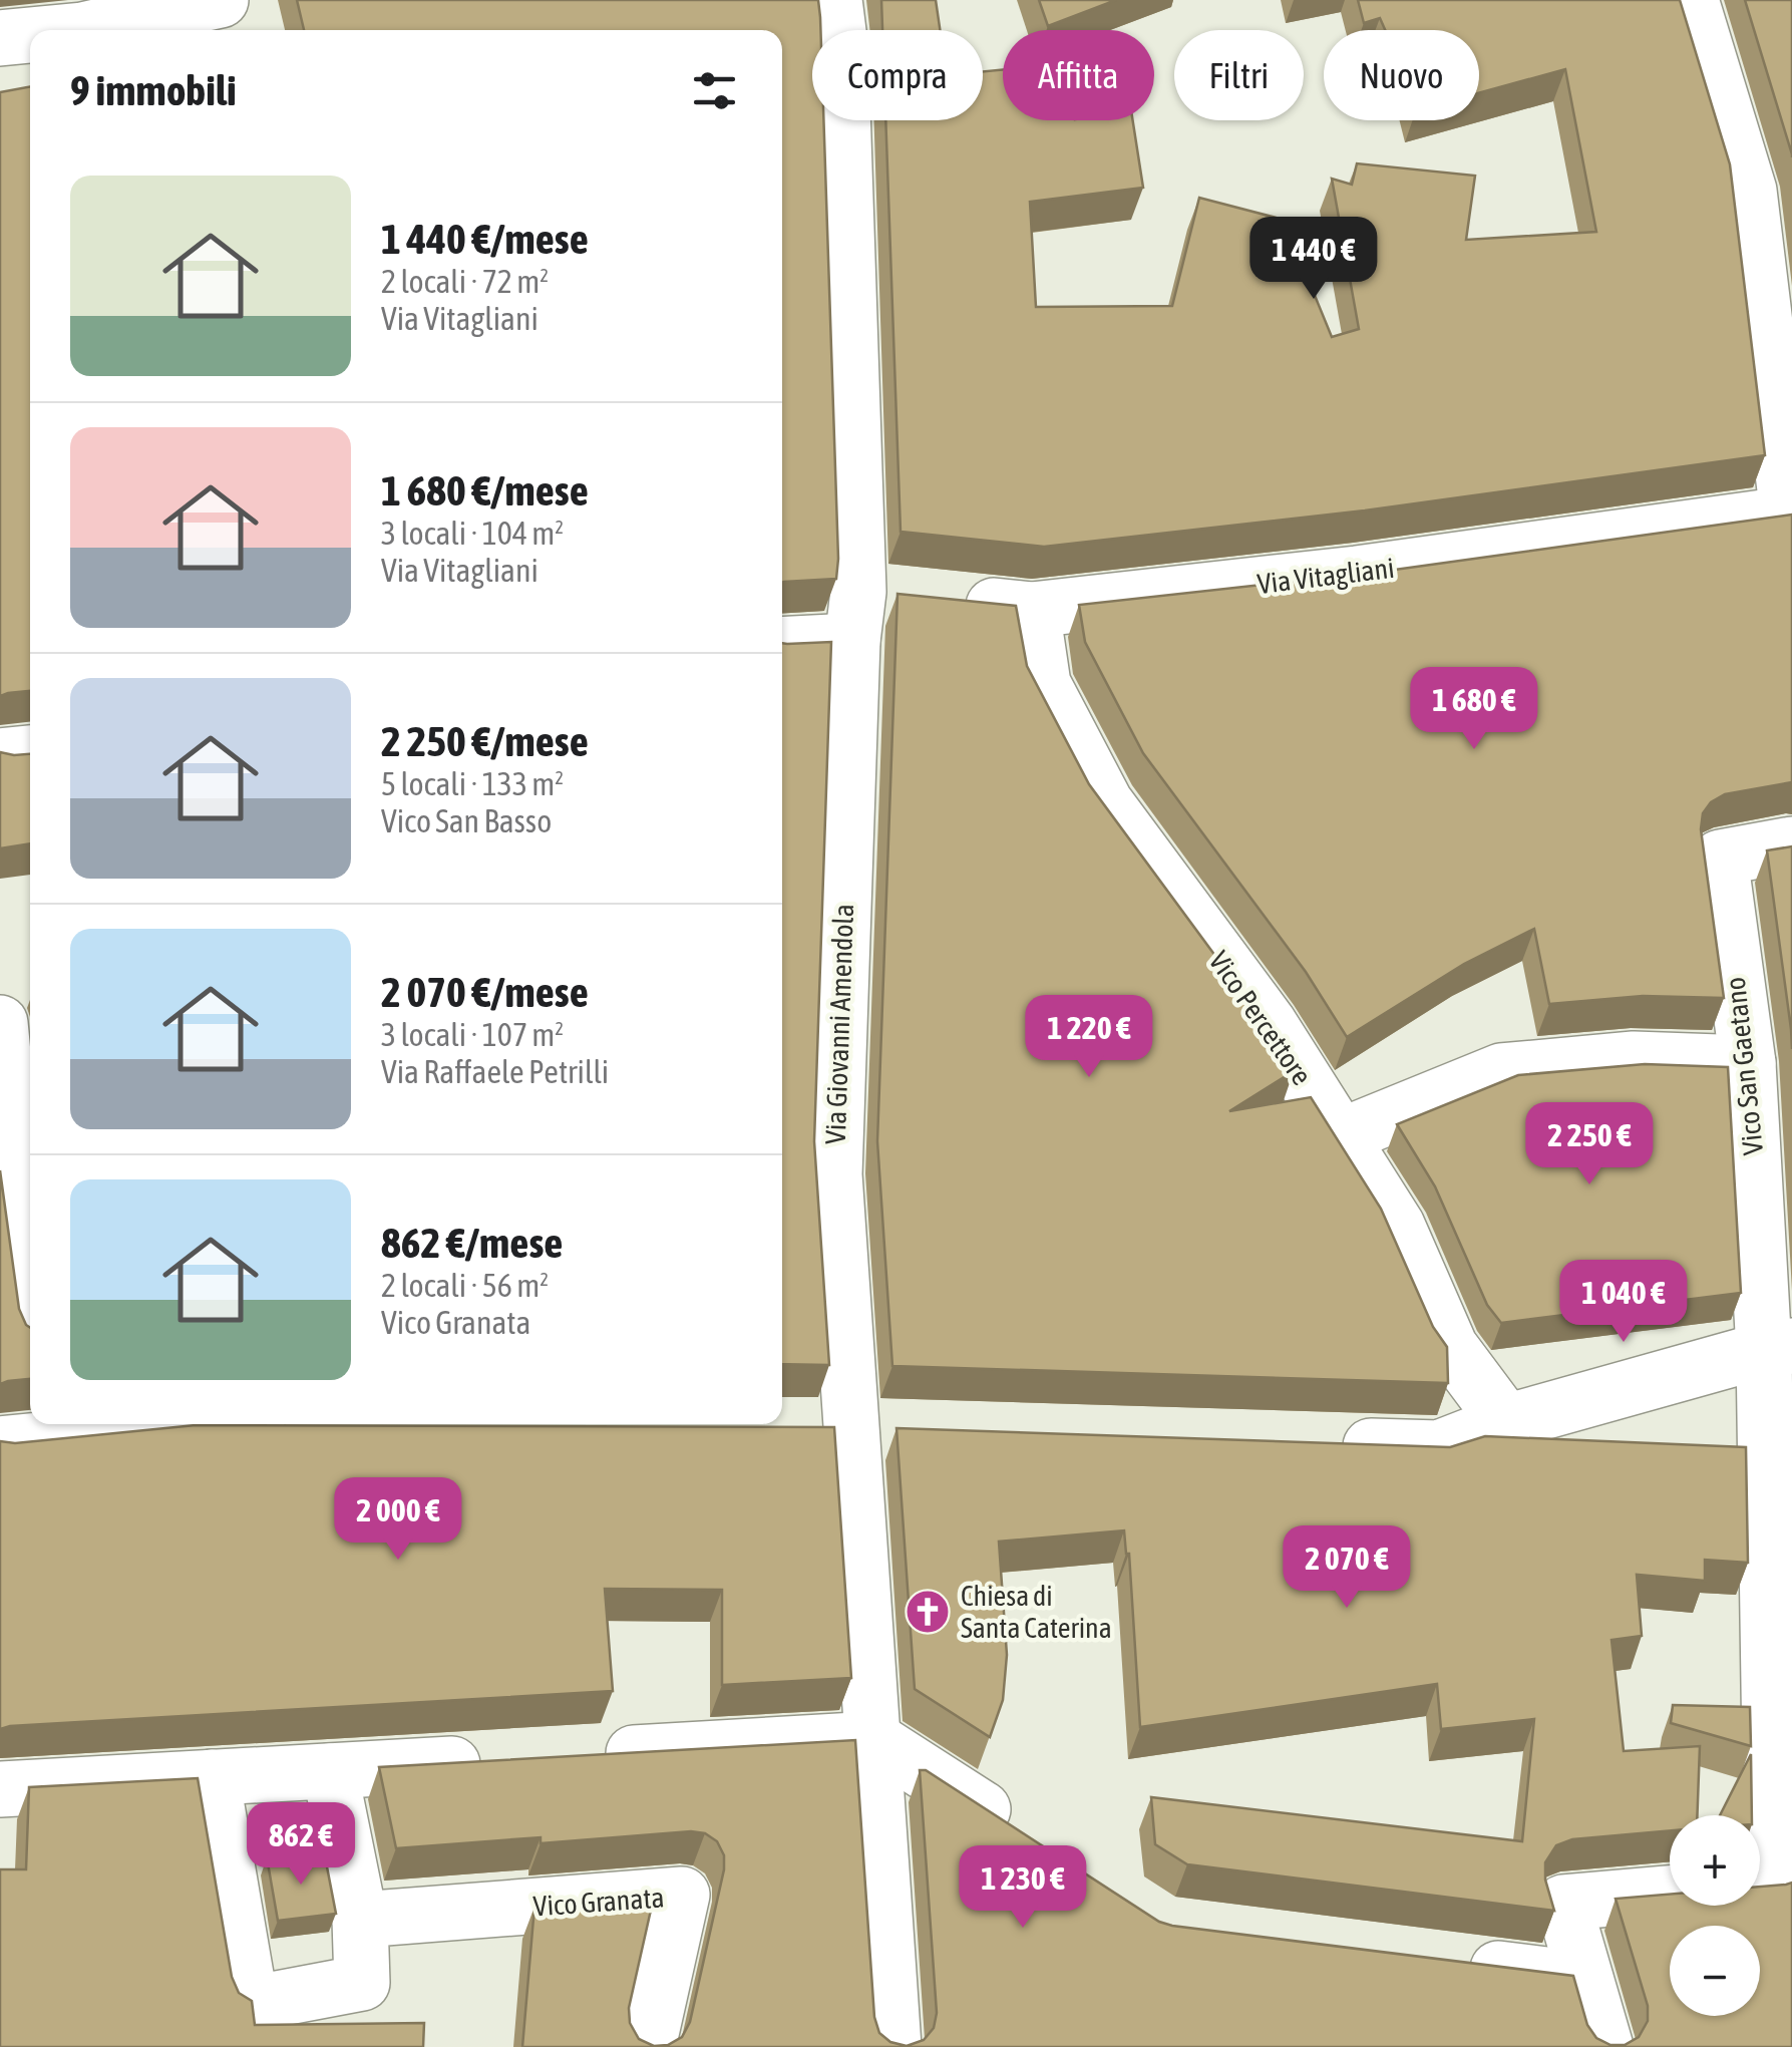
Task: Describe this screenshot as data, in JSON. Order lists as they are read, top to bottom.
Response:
{
  "streets": {
    "street": [
      "Via Vitagliani",
      "Vico Percettore",
      "Via Giovanni Amendola",
      "Vico San Gaetano",
      "Vico Granata"
    ]
  },
  "crossings": [
    ["Via Vitagliani", "Vico Percettore"],
    ["Via Vitagliani", "Via Giovanni Amendola"]
  ],
  "places": {
    "church": ["Chiesa di Santa Caterina"]
  },
  "page": {
    "chip": [
      "Compra",
      "Affitta",
      "Filtri",
      "Nuovo"
    ],
    "heading": "9 immobili",
    "list": [
      {
        "name": "1 440 €/mese",
        "note": "2 locali · 72 m² · Via Vitagliani"
      },
      {
        "name": "1 680 €/mese",
        "note": "3 locali · 104 m² · Via Vitagliani"
      },
      {
        "name": "2 250 €/mese",
        "note": "5 locali · 133 m² · Vico San Basso"
      },
      {
        "name": "2 070 €/mese",
        "note": "3 locali · 107 m² · Via Raffaele Petrilli"
      },
      {
        "name": "862 €/mese",
        "note": "2 locali · 56 m² · Vico Granata"
      }
    ],
    "price": [
      "1 440 €",
      "1 680 €",
      "1 220 €",
      "2 250 €",
      "1 040 €",
      "2 000 €",
      "2 070 €",
      "862 €",
      "1 230 €"
    ],
    "map_buttons": ["+", "−"]
  }
}
